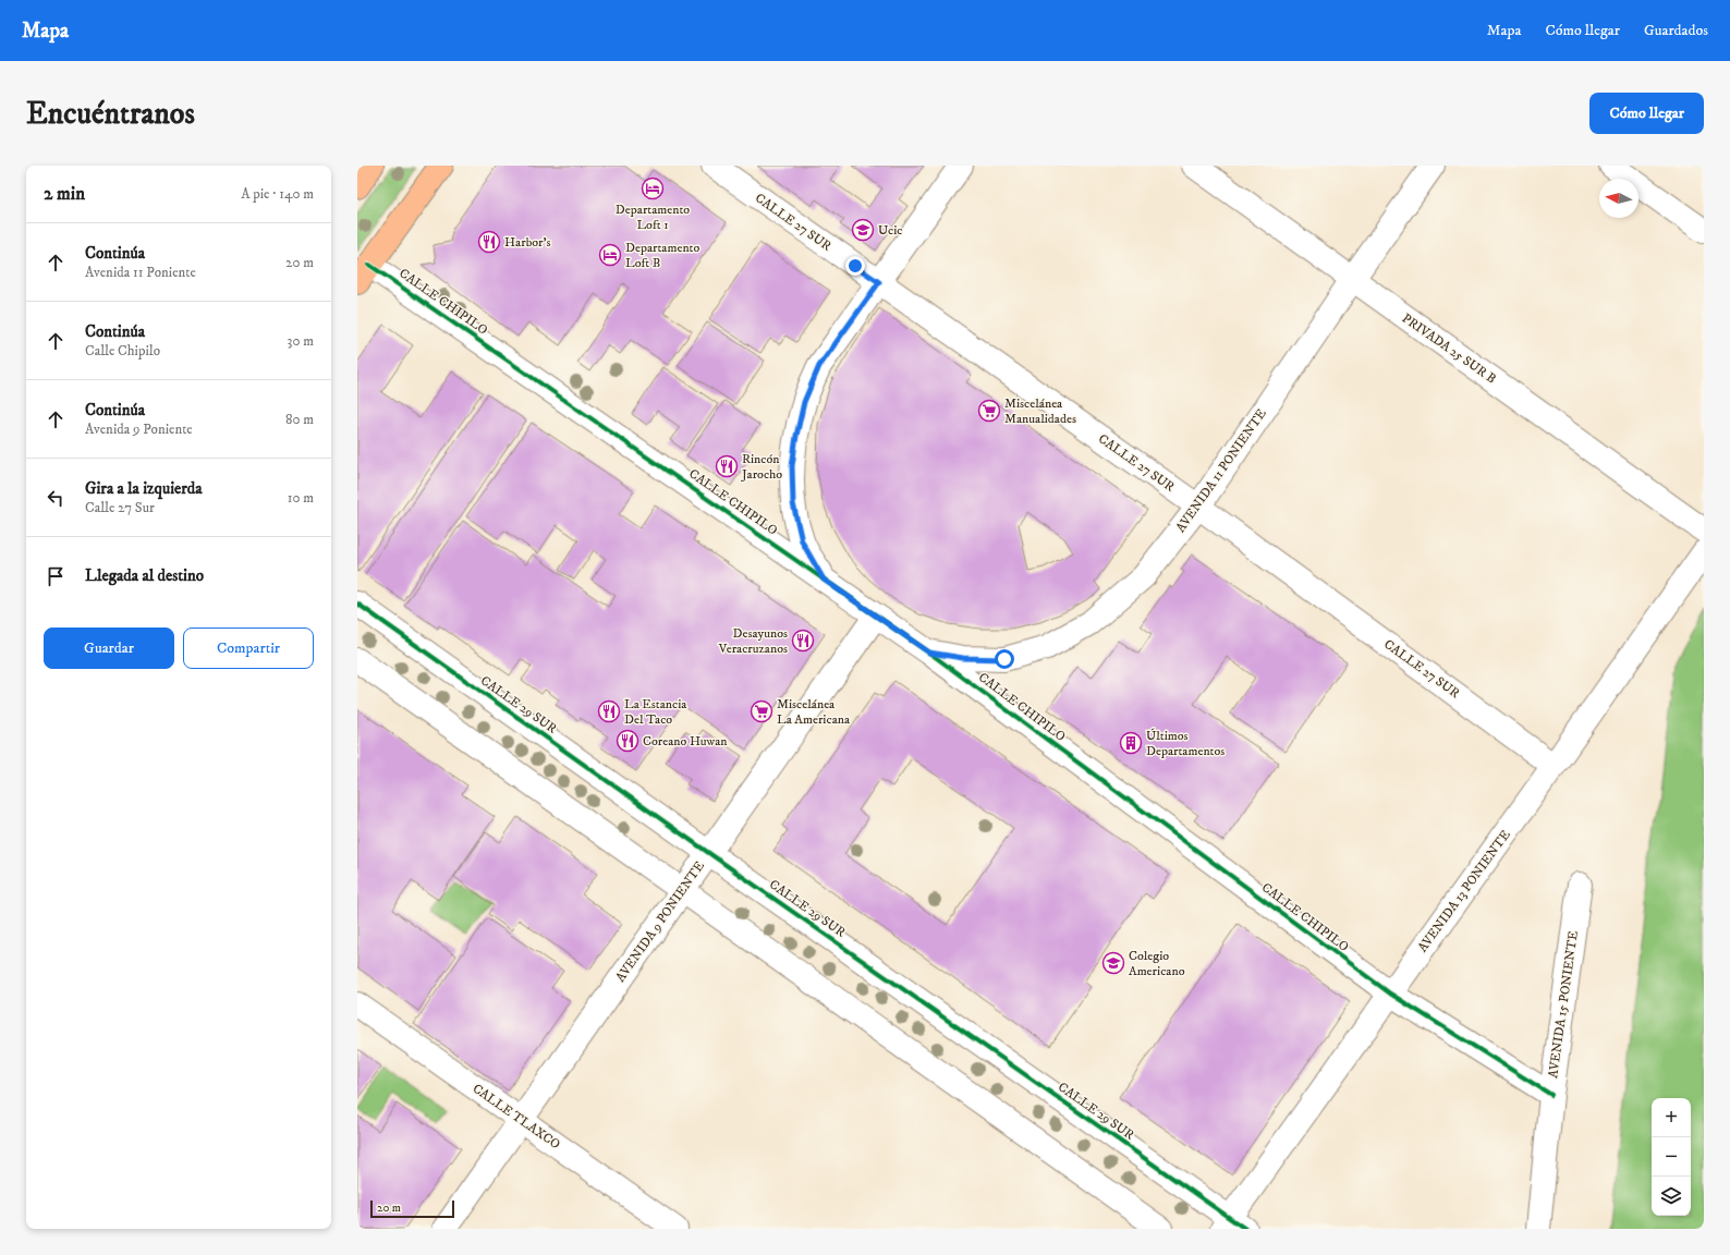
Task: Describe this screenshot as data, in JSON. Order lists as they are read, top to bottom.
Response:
{
  "streets": {
    "street": [
      "CALLE 27 SUR",
      "CALLE CHIPILO",
      "PRIVADA 25 SUR B",
      "AVENIDA 11 PONIENTE",
      "CALLE 29 SUR",
      "AVENIDA 13 PONIENTE",
      "AVENIDA 9 PONIENTE",
      "AVENIDA 15 PONIENTE",
      "CALLE TLAXCO"
    ]
  },
  "crossings": [
    ["CALLE 27 SUR", "AVENIDA 11 PONIENTE"],
    ["CALLE 27 SUR", "AVENIDA 13 PONIENTE"],
    ["CALLE CHIPILO", "AVENIDA 11 PONIENTE"],
    ["CALLE CHIPILO", "AVENIDA 13 PONIENTE"],
    ["CALLE CHIPILO", "AVENIDA 9 PONIENTE"],
    ["CALLE CHIPILO", "AVENIDA 15 PONIENTE"],
    ["PRIVADA 25 SUR B", "AVENIDA 11 PONIENTE"],
    ["CALLE 29 SUR", "AVENIDA 13 PONIENTE"],
    ["CALLE 29 SUR", "AVENIDA 9 PONIENTE"],
    ["AVENIDA 9 PONIENTE", "CALLE TLAXCO"]
  ],
  "places": {
    "hotel": ["Departamento Loft 1", "Departamento Loft B"],
    "school or university": ["Ucic", "Colegio Americano"],
    "restaurant": [
      "Harbor’s",
      "Rincón Jarocho",
      "Desayunos Veracruzanos",
      "La Estancia Del Taco",
      "Coreano Huwan"
    ],
    "supermarket": ["Miscelánea Manualidades", "Miscelánea La Americana"],
    "building": ["Últimos Departamentos"]
  },
  "scale_bar": "20 m",
  "north": "left",
  "page": {
    "header": "Mapa",
    "nav": ["Mapa", "Cómo llegar", "Guardados"],
    "buttons": [
      "Cómo llegar",
      ["Guardar", "Compartir"]
    ],
    "title": "Encuéntranos",
    "heading": ["2 min", "A pie · 140 m"],
    "list": [
      ["Continúa", "Avenida 11 Poniente", "20 m"],
      ["Continúa", "Calle Chipilo", "30 m"],
      ["Continúa", "Avenida 9 Poniente", "80 m"],
      ["Gira a la izquierda", "Calle 27 Sur", "10 m"],
      "Llegada al destino"
    ],
    "map_buttons": ["+", "−"],
    "scale": "20 m"
  }
}
